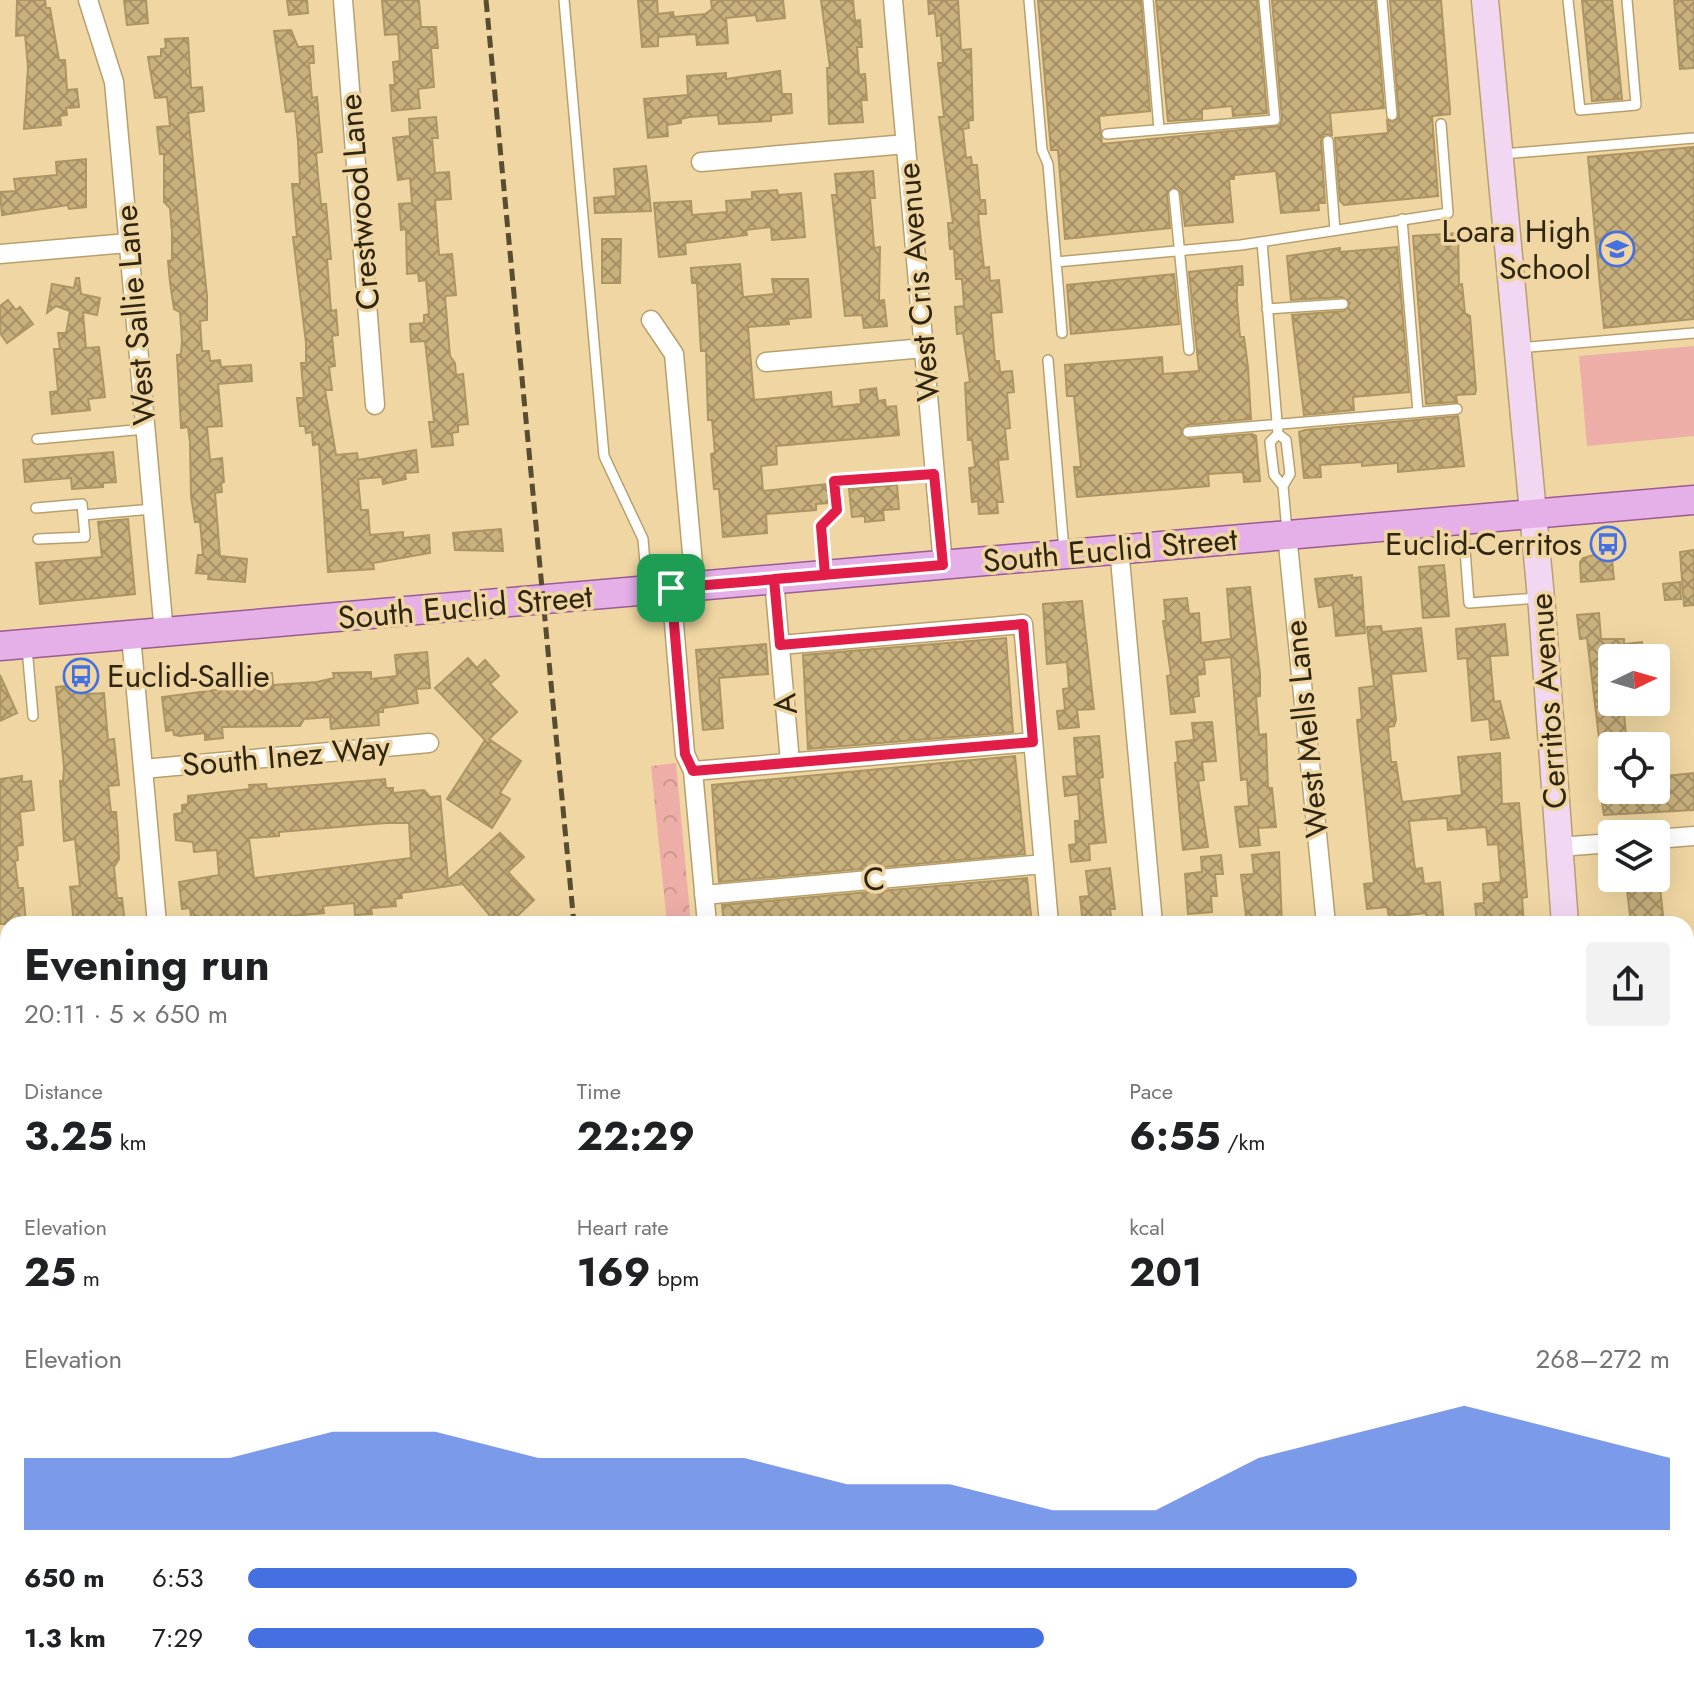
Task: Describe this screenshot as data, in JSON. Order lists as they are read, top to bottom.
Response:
{
  "streets": {
    "main road": ["South Euclid Street"],
    "street": [
      "Crestwood Lane",
      "West Cris Avenue",
      "West Sallie Lane",
      "Cerritos Avenue",
      "A",
      "West Mells Lane",
      "South Inez Way",
      "C"
    ]
  },
  "crossings": [
    ["West Cris Avenue", "South Euclid Street"],
    ["West Sallie Lane", "South Euclid Street"],
    ["South Euclid Street", "Cerritos Avenue"],
    ["South Euclid Street", "A"],
    ["South Euclid Street", "West Mells Lane"]
  ],
  "places": {
    "school or university": ["Loara High School"],
    "bus stop": ["Euclid-Cerritos", "Euclid-Sallie"]
  },
  "north": "right",
  "page": {
    "heading": ["Evening run", "20:11 · 5 × 650 m"],
    "stats": [
      ["Distance", "3.25 km"],
      ["Time", "22:29"],
      ["Pace", "6:55 /km"],
      ["Elevation", "25 m"],
      ["Heart rate", "169 bpm"],
      ["kcal", "201"]
    ],
    "chart": ["Elevation", "268–272 m"],
    "list": [
      {
        "name": "650 m",
        "note": "6:53"
      },
      {
        "name": "1.3 km",
        "note": "7:29"
      }
    ]
  }
}
